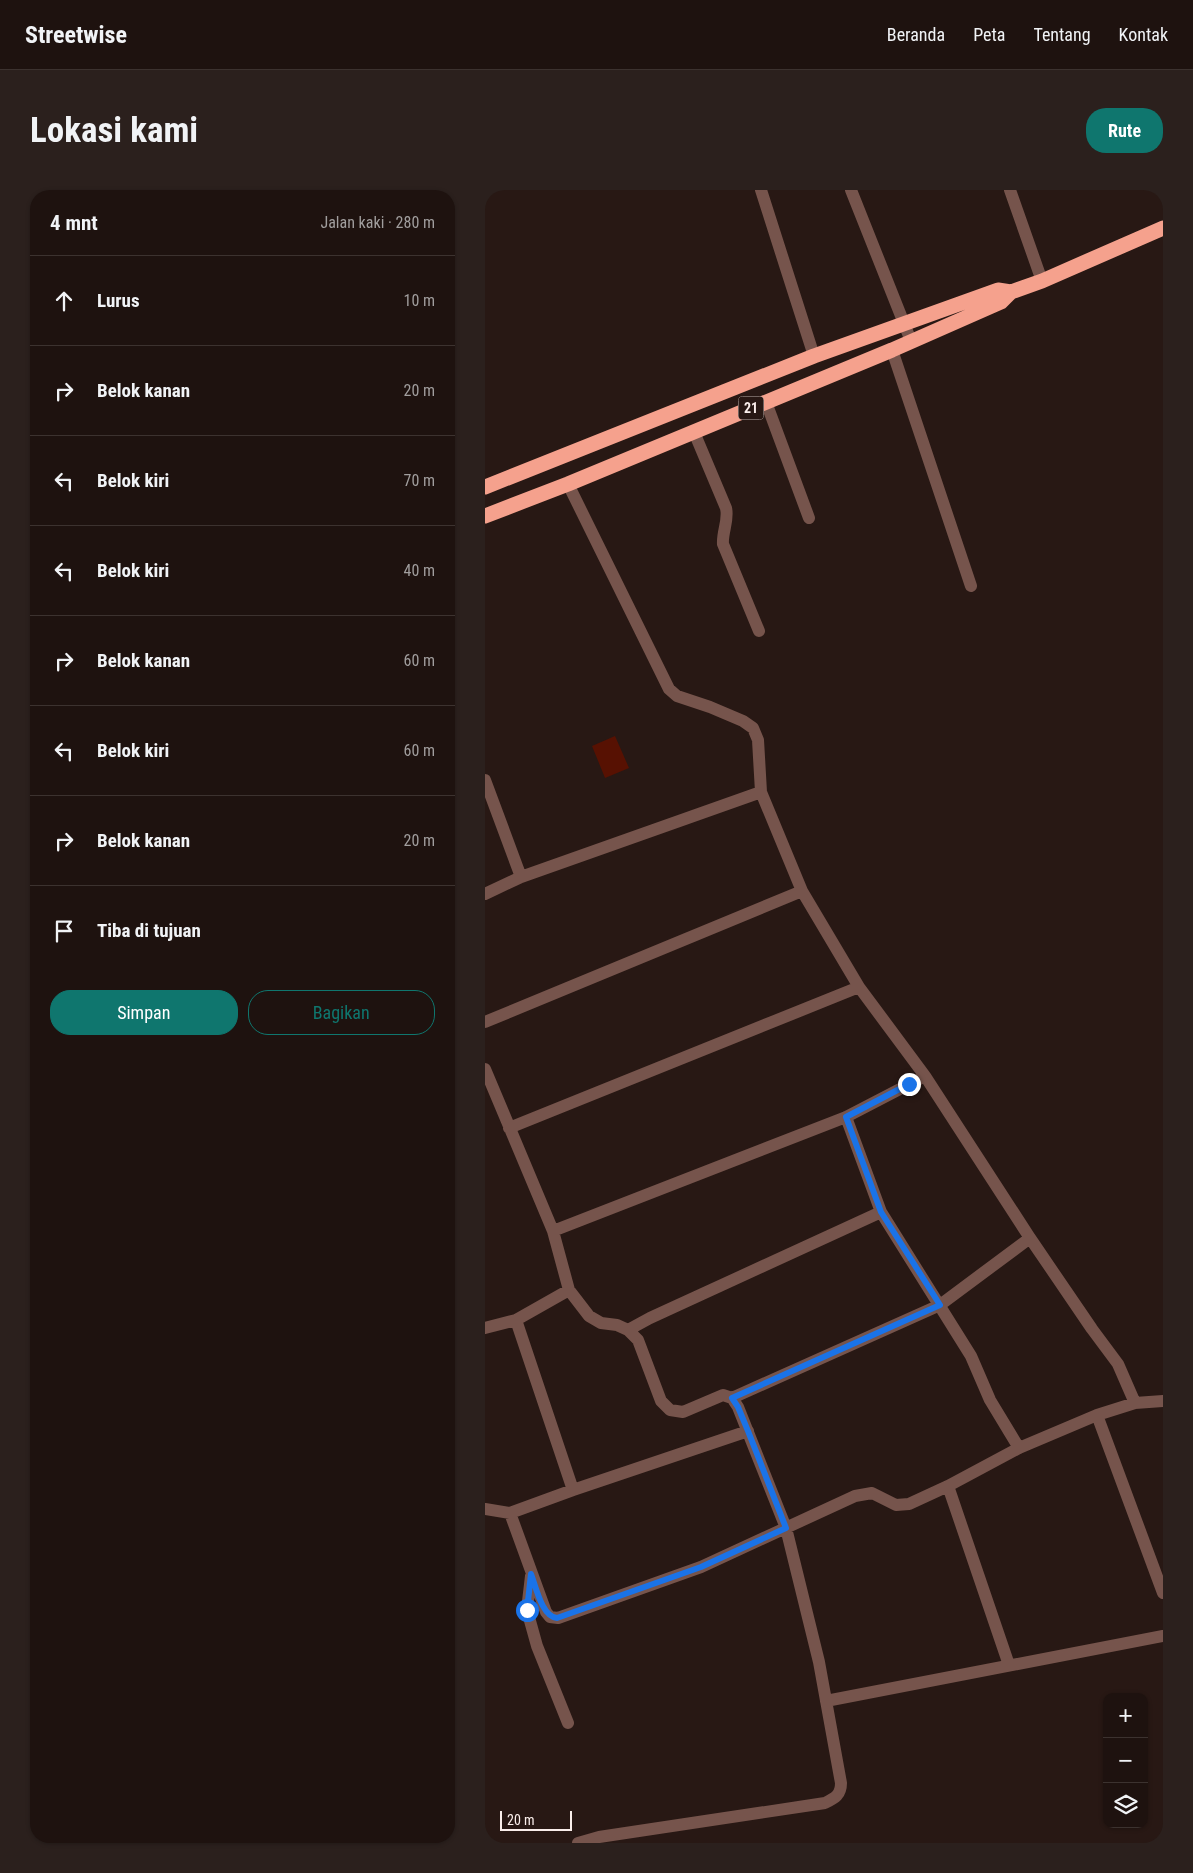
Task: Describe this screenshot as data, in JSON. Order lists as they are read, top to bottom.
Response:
{
  "streets": {
    "highway": ["21"]
  },
  "scale_bar": "20 m",
  "page": {
    "header": "Streetwise",
    "nav": [
      "Beranda",
      "Peta",
      "Tentang",
      "Kontak"
    ],
    "buttons": [
      "Rute",
      ["Simpan", "Bagikan"]
    ],
    "title": "Lokasi kami",
    "heading": ["4 mnt", "Jalan kaki · 280 m"],
    "list": [
      ["Lurus", "10 m"],
      ["Belok kanan", "20 m"],
      ["Belok kiri", "70 m"],
      ["Belok kiri", "40 m"],
      ["Belok kanan", "60 m"],
      ["Belok kiri", "60 m"],
      ["Belok kanan", "20 m"],
      "Tiba di tujuan"
    ],
    "map_buttons": ["+", "−"],
    "scale": "20 m"
  }
}
